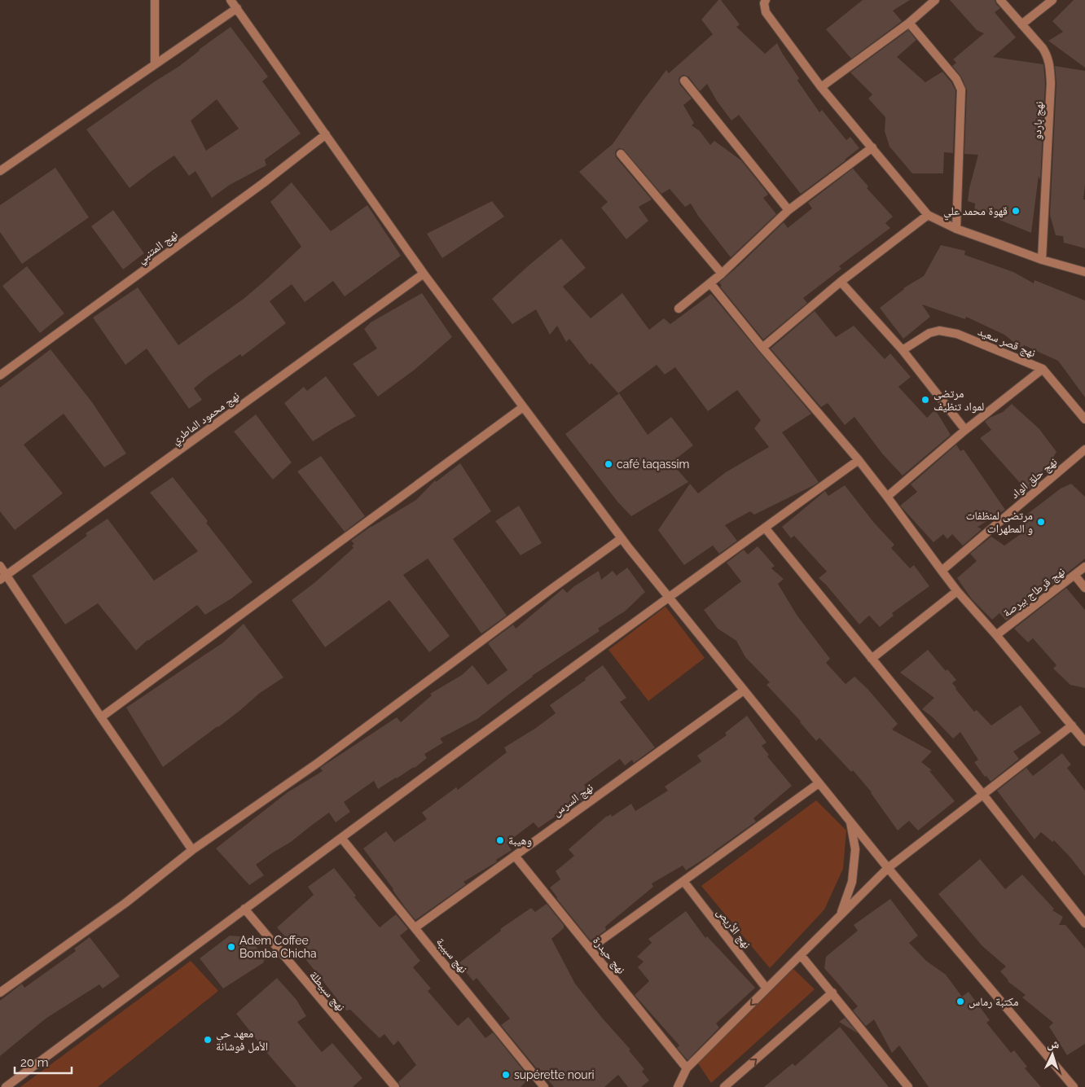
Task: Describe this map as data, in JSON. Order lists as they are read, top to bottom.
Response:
{
  "streets": {
    "street": [
      "نهج باردو",
      "نهج المتنبي",
      "نهج قصر سعيد",
      "نهج محمود الماطري",
      "نهج حلق الواد",
      "نهج قرطاج بيرصة",
      "نهج السرس",
      "نهج الأريص",
      "نهج سبيبة",
      "نهج حيدرة",
      "نهج سبيطلة"
    ]
  },
  "crossings": [
    ["نهج السرس", "نهج سبيبة"],
    ["نهج السرس", "نهج حيدرة"]
  ],
  "places": [
    "قهوة محمد علي",
    "مرتضى لمواد تنظيف",
    "café taqassim",
    "مرتضى لمنظفات و المطهرات",
    "وهيبة",
    "Adem Coffee Bomba Chicha",
    "مكتبة رماس",
    "معهد حي الأمل فوشانة",
    "supérette nouri"
  ],
  "scale_bar": "20 m",
  "north": "top"
}
